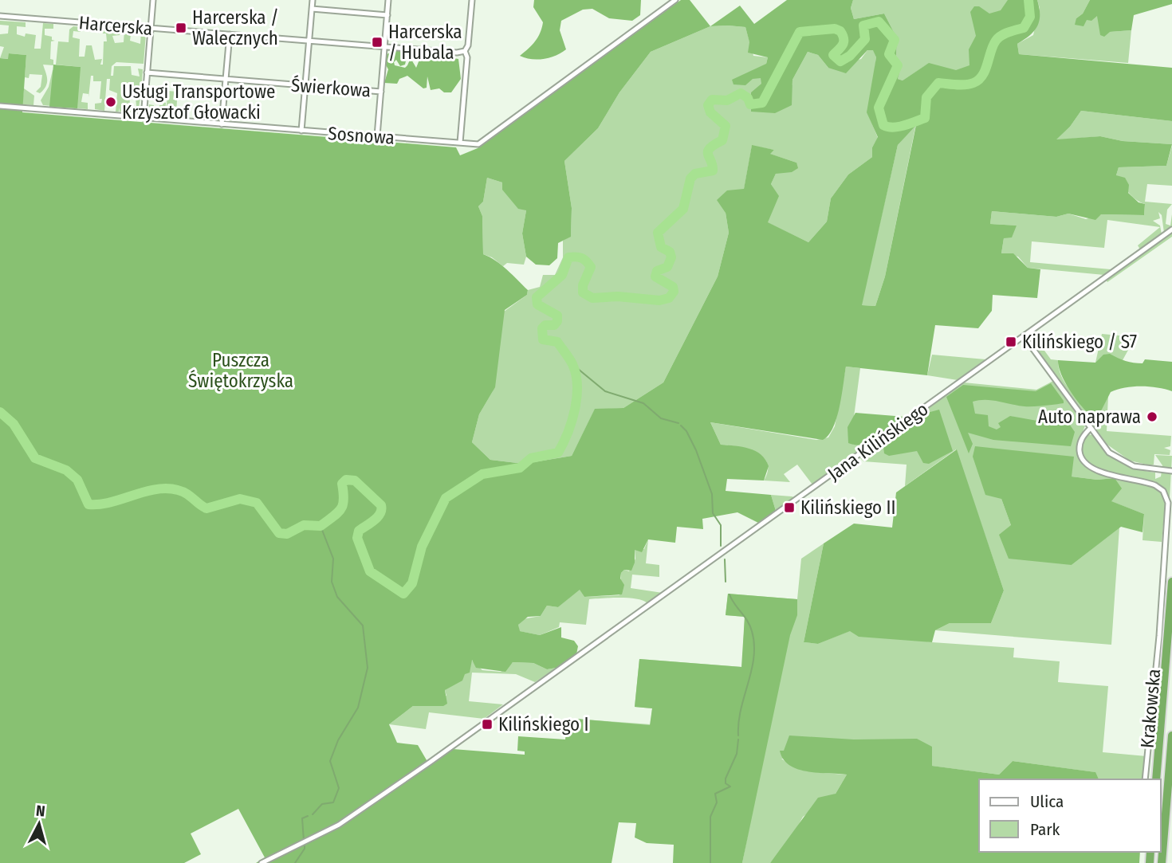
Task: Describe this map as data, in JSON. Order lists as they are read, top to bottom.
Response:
{
  "streets": {
    "street": [
      "Harcerska",
      "Świerkowa",
      "Sosnowa",
      "Jana Kilińskiego",
      "Krakowska"
    ]
  },
  "parks": ["Puszcza Świętokrzyska"],
  "places": {
    "transit": [
      "Harcerska / Walecznych",
      "Harcerska / Hubala",
      "Kilińskiego / S7",
      "Kilińskiego II",
      "Kilińskiego I"
    ],
    "other": ["Usługi Transportowe Krzysztof Głowacki", "Auto naprawa"]
  },
  "legend": ["Ulica", "Park"],
  "north": "top"
}
